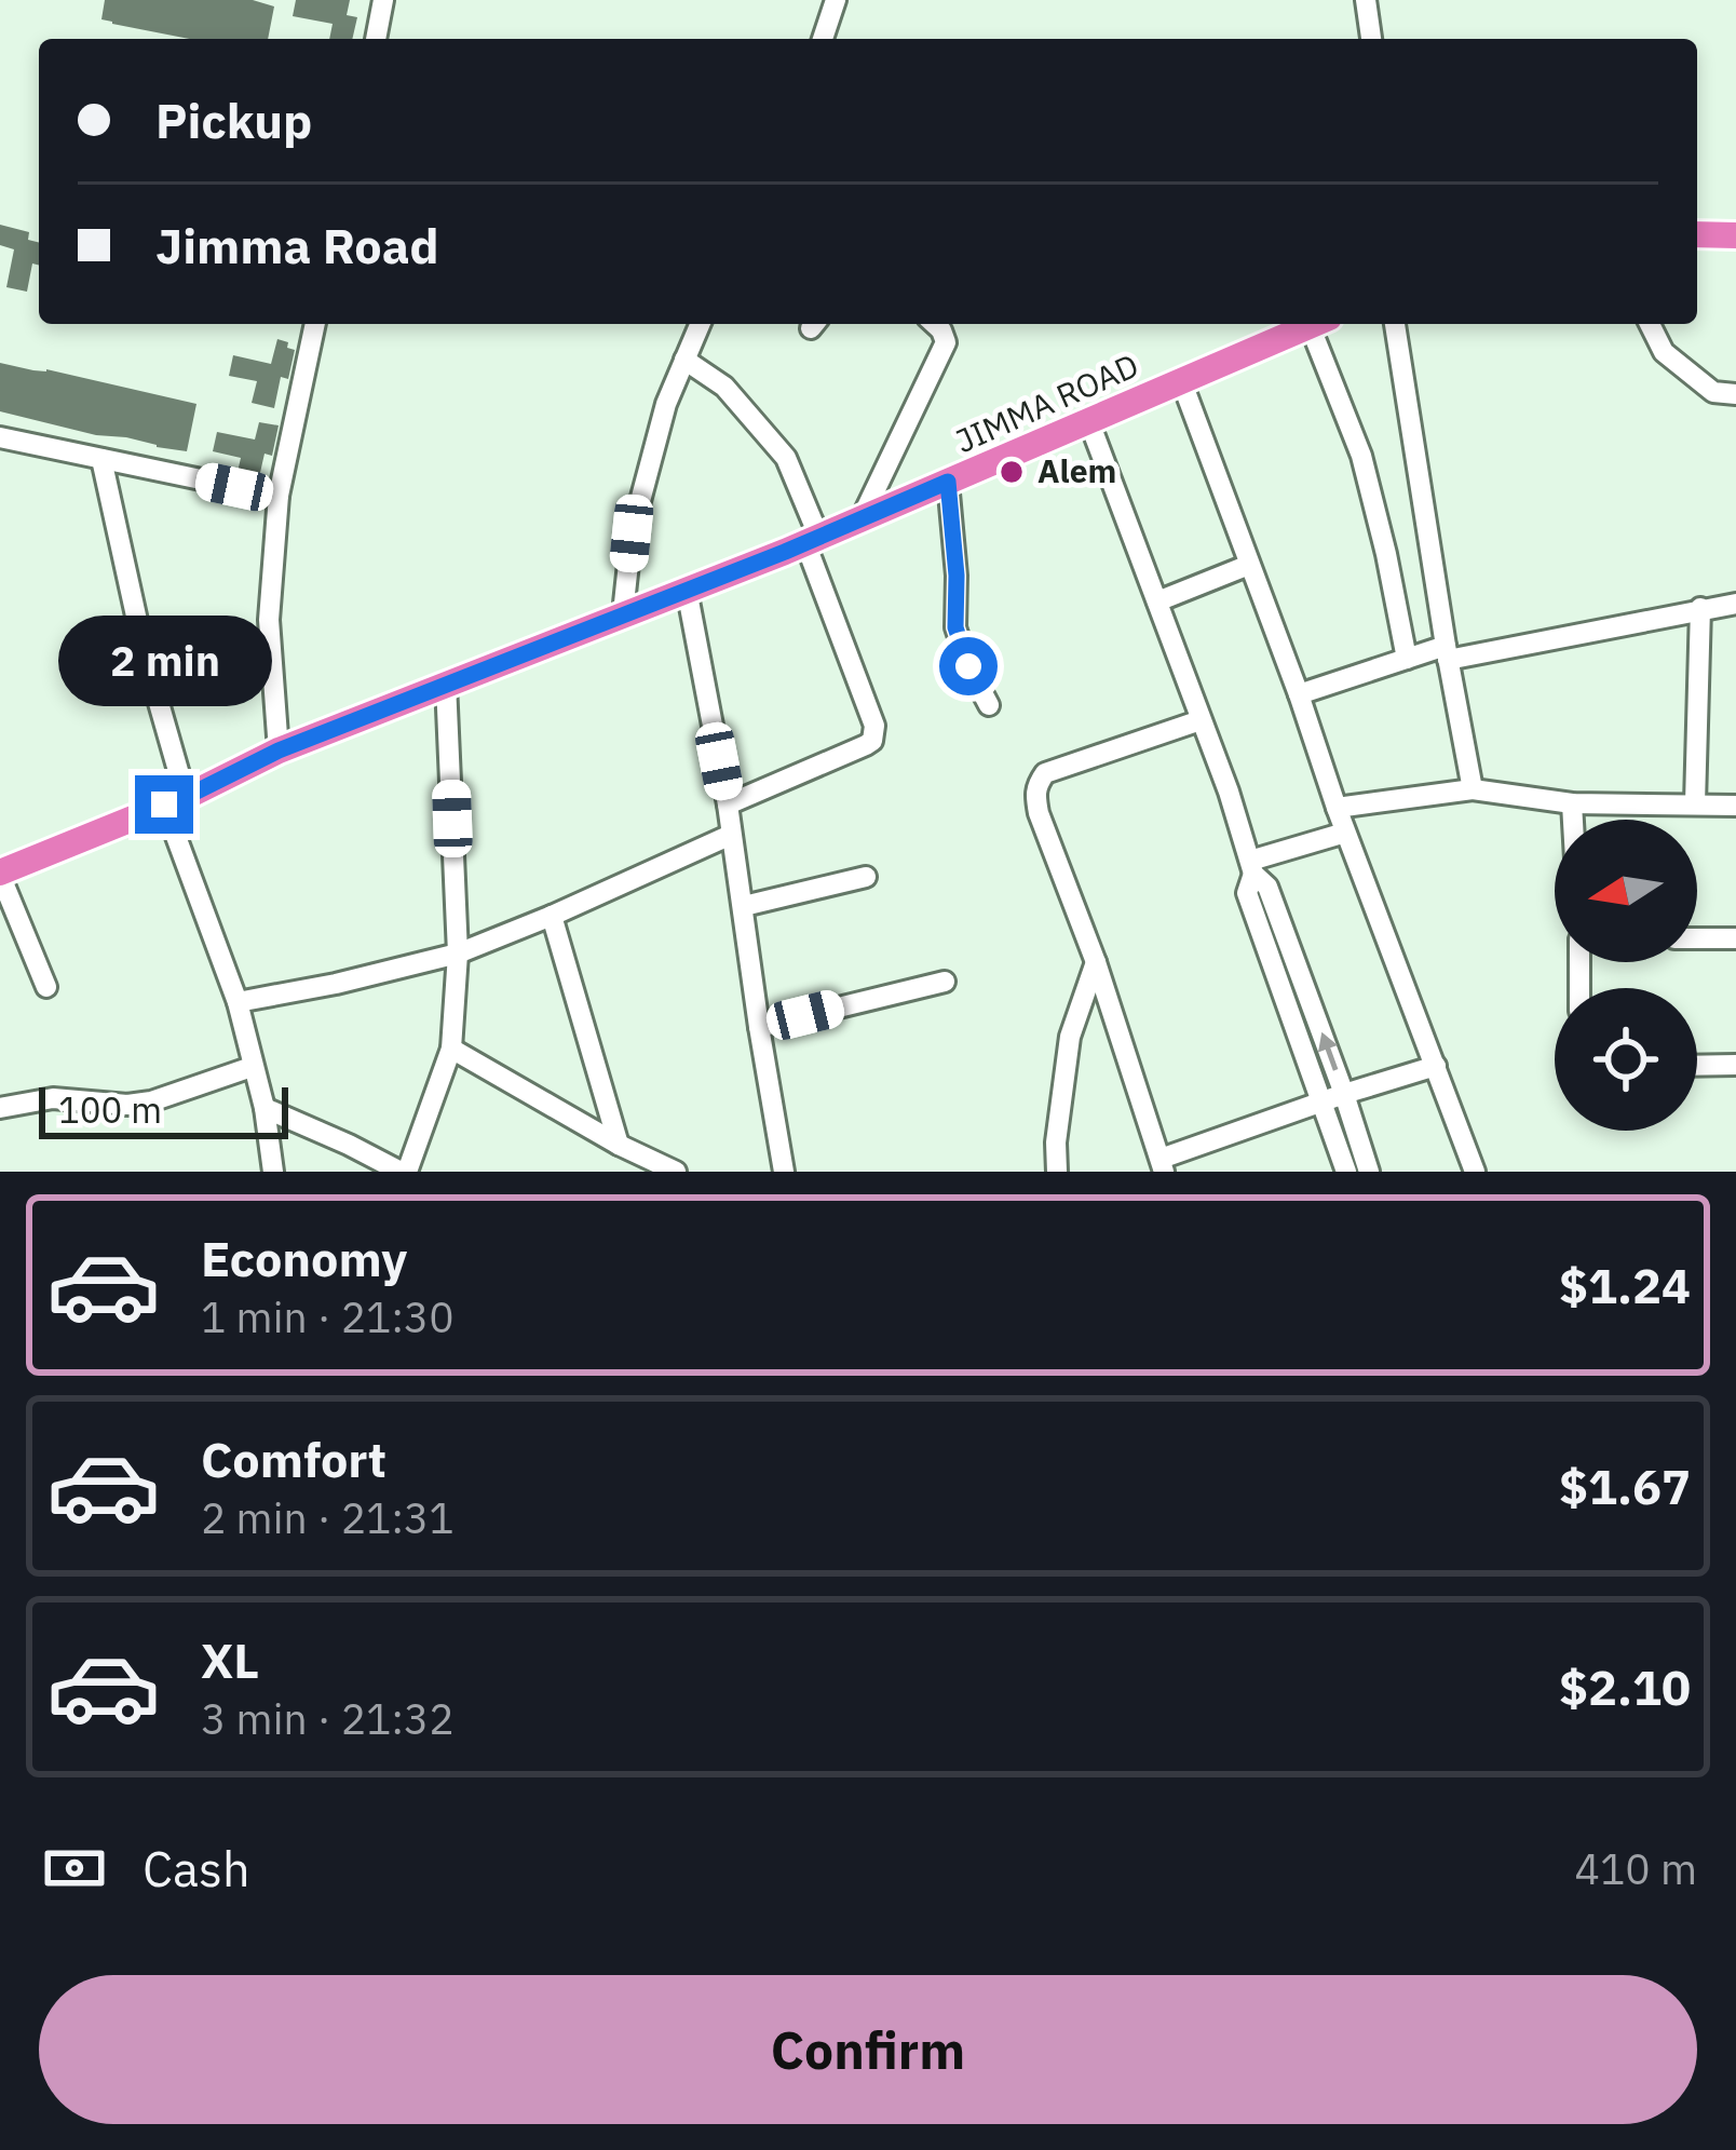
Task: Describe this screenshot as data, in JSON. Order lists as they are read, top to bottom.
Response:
{
  "streets": {
    "highway": ["JIMMA ROAD"]
  },
  "places": ["Alem"],
  "scale_bar": "100 m",
  "north": "left",
  "page": {
    "banner": ["Pickup", "Jimma Road"],
    "bubble": "2 min",
    "scale": "100 m",
    "list": [
      {
        "name": "Economy",
        "note": "1 min · 21:30",
        "value": "$1.24"
      },
      {
        "name": "Comfort",
        "note": "2 min · 21:31",
        "value": "$1.67"
      },
      {
        "name": "XL",
        "note": "3 min · 21:32",
        "value": "$2.10"
      }
    ],
    "pay": ["Cash", "410 m"],
    "buttons": "Confirm"
  }
}
